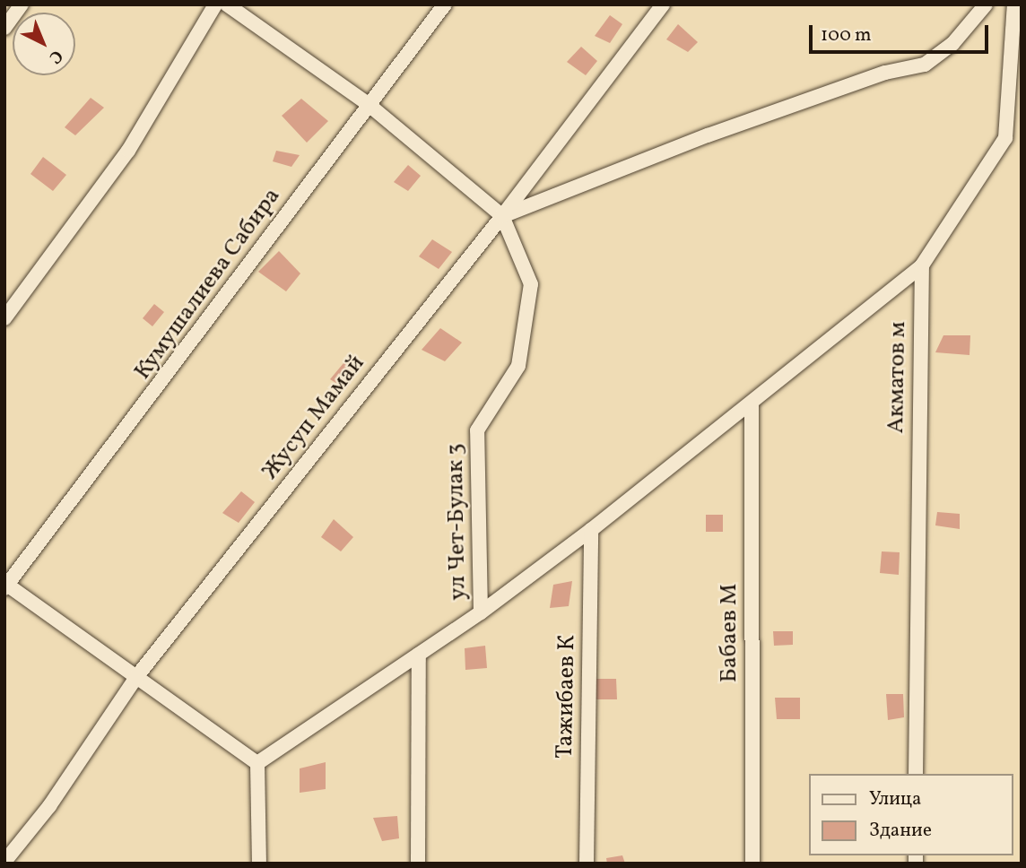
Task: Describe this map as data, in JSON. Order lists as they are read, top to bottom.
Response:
{
  "streets": {
    "street": [
      "Кумушалиева Сабира",
      "Акматов м",
      "Жусуп Мамай",
      "ул Чет-Булак 3",
      "Бабаев М",
      "Тажибаев К"
    ]
  },
  "crossings": [
    ["Жусуп Мамай", "ул Чет-Булак 3"]
  ],
  "legend": ["Улица", "Здание"],
  "scale_bar": "100 m",
  "north": "bottom right"
}
